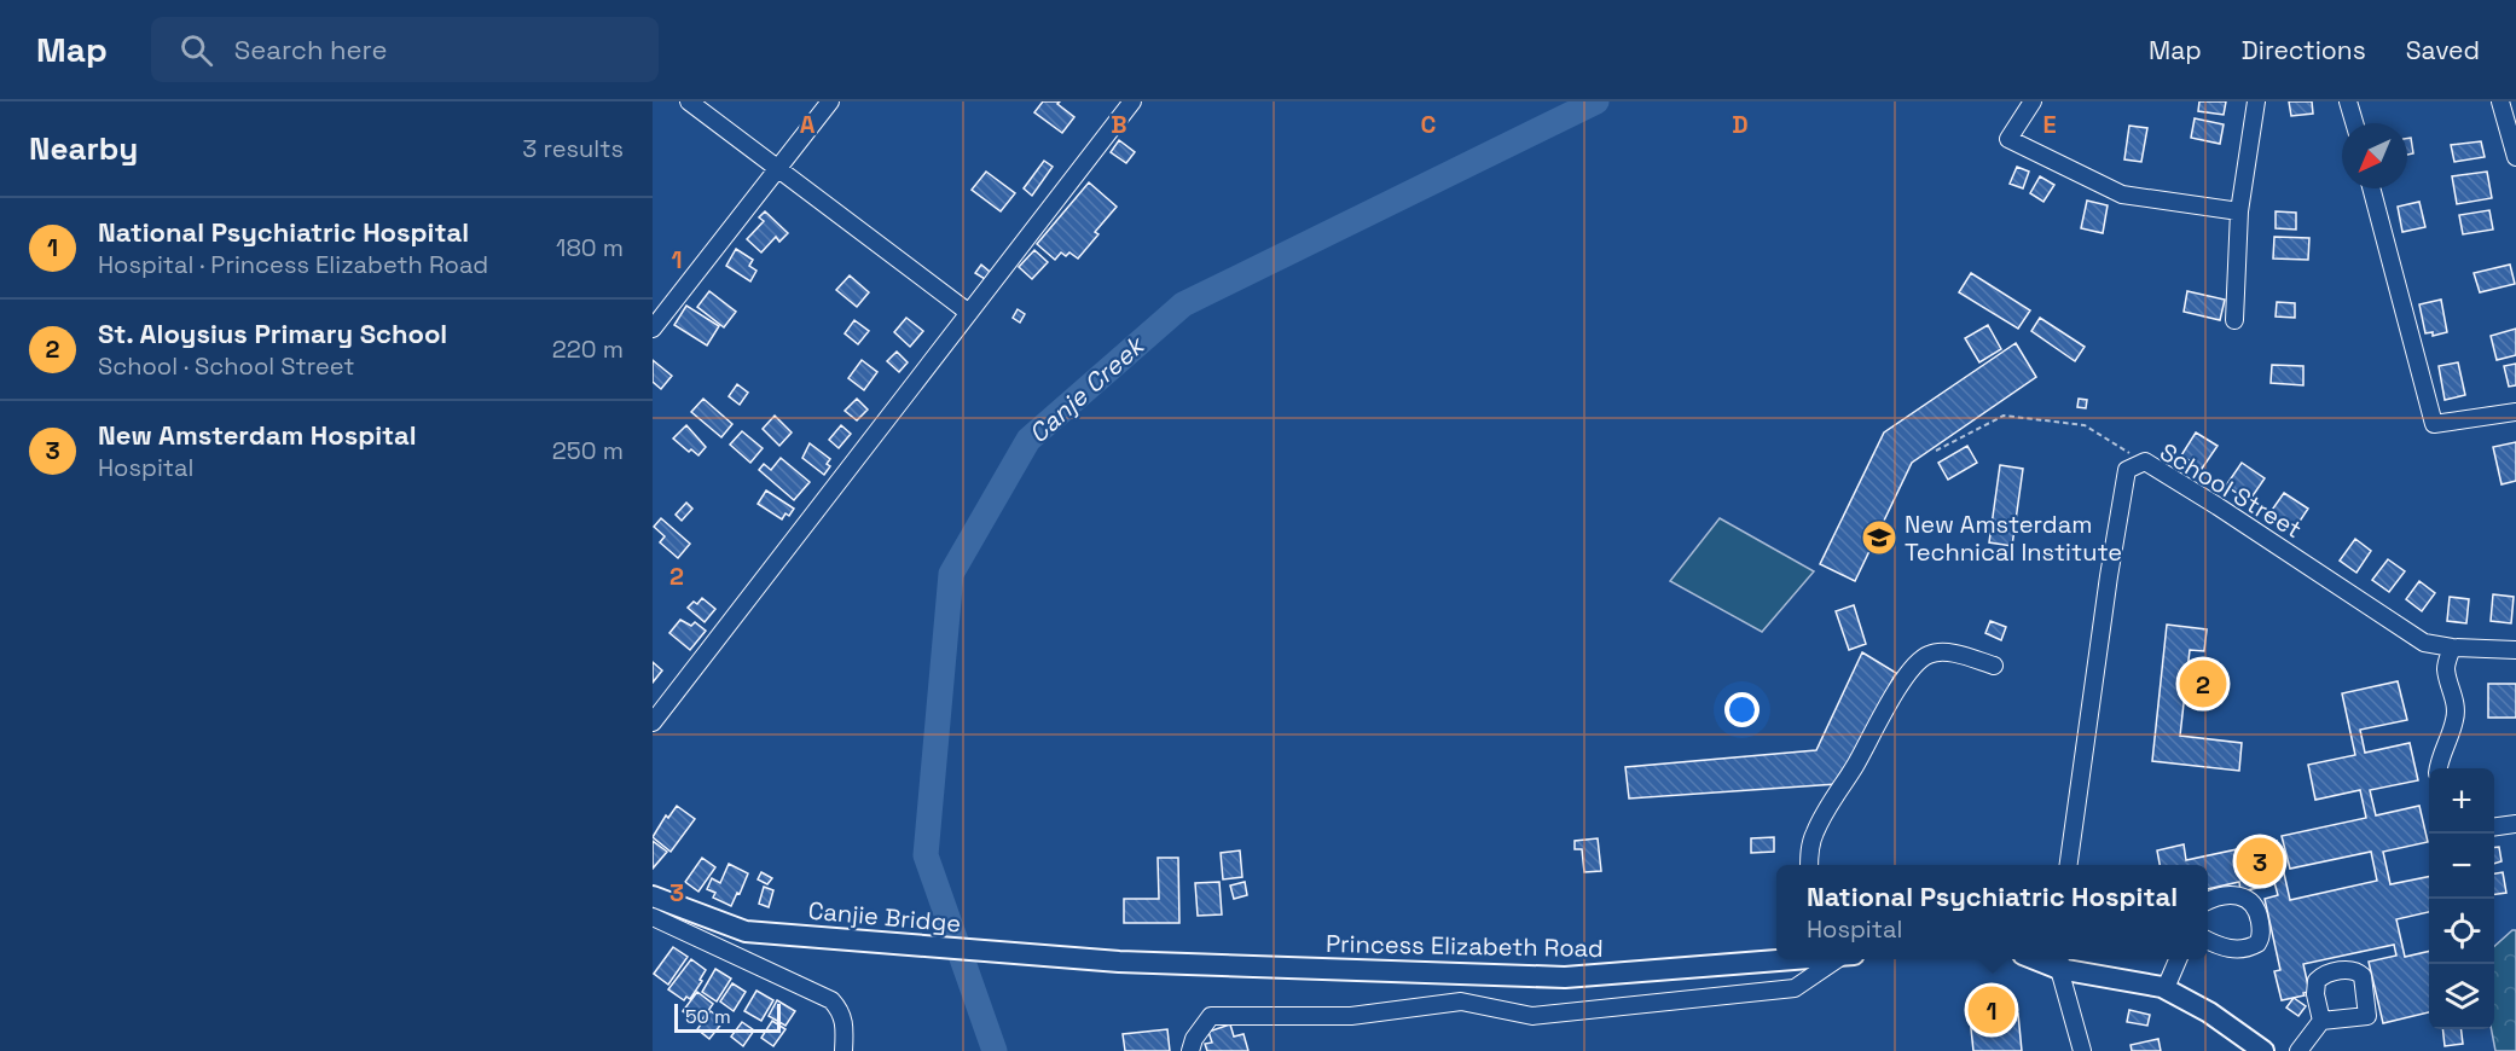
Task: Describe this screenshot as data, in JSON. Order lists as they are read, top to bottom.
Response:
{
  "streets": {
    "main road": ["Canjie Bridge", "Princess Elizabeth Road"],
    "street": ["School Street"]
  },
  "crossings": [
    ["Canjie Bridge", "Princess Elizabeth Road"]
  ],
  "water": ["Canje Creek"],
  "places": {
    "school or university": ["New Amsterdam Technical Institute"]
  },
  "scale_bar": "50 m",
  "north": "bottom left",
  "page": {
    "header": "Map",
    "search": "Search here",
    "nav": ["Map", "Directions", "Saved"],
    "heading": ["Nearby", "3 results"],
    "list": [
      {
        "mark": "1",
        "name": "National Psychiatric Hospital",
        "note": "Hospital · Princess Elizabeth Road",
        "value": "180 m"
      },
      {
        "mark": "2",
        "name": "St. Aloysius Primary School",
        "note": "School · School Street",
        "value": "220 m"
      },
      {
        "mark": "3",
        "name": "New Amsterdam Hospital",
        "note": "Hospital",
        "value": "250 m"
      }
    ],
    "pins": ["2", "3", "1"],
    "map_buttons": ["+", "−"],
    "popup": ["National Psychiatric Hospital", "Hospital"],
    "scale": "50 m"
  },
  "grid": {
    "columns": [
      "A",
      "B",
      "C",
      "D",
      "E"
    ],
    "rows": ["1", "2", "3"]
  }
}
